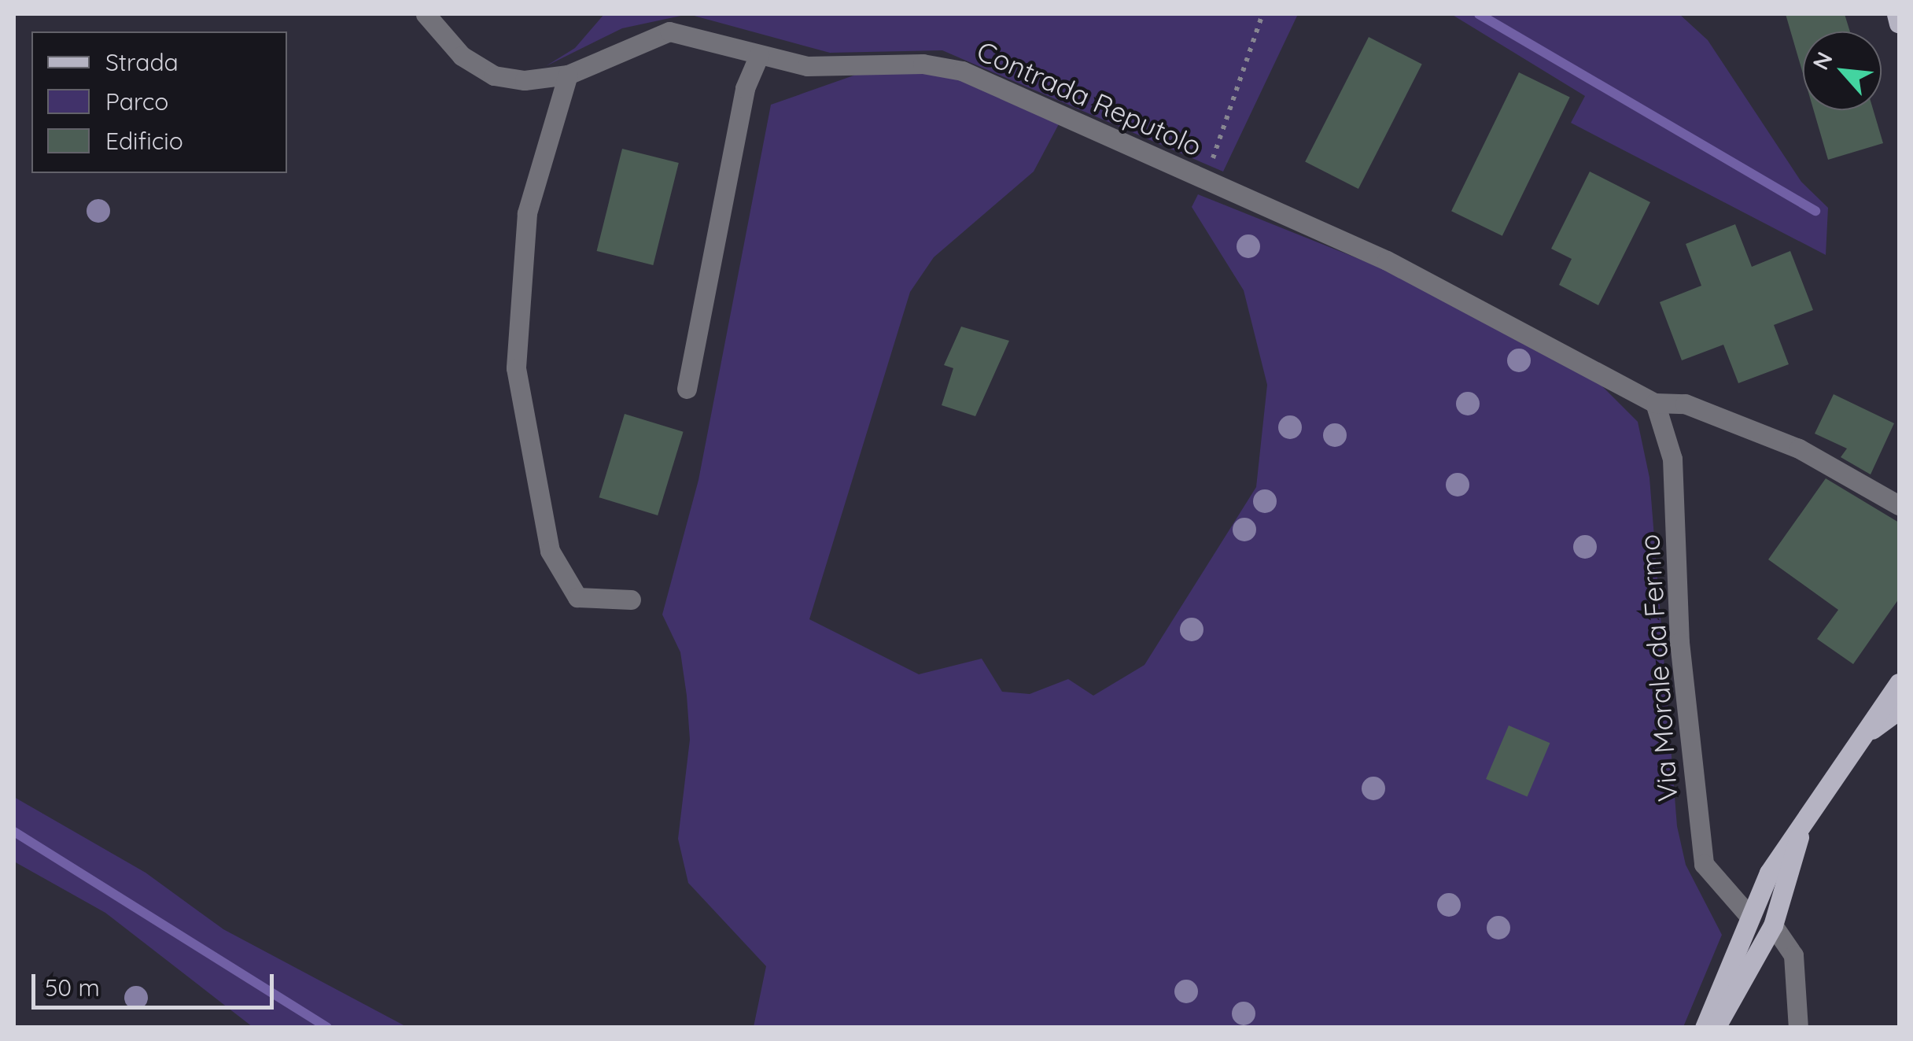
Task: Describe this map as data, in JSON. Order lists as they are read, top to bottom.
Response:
{
  "streets": {
    "street": ["Contrada Reputolo", "Via Morale da Fermo"]
  },
  "legend": ["Strada", "Parco", "Edificio"],
  "scale_bar": "50 m",
  "north": "top left"
}
